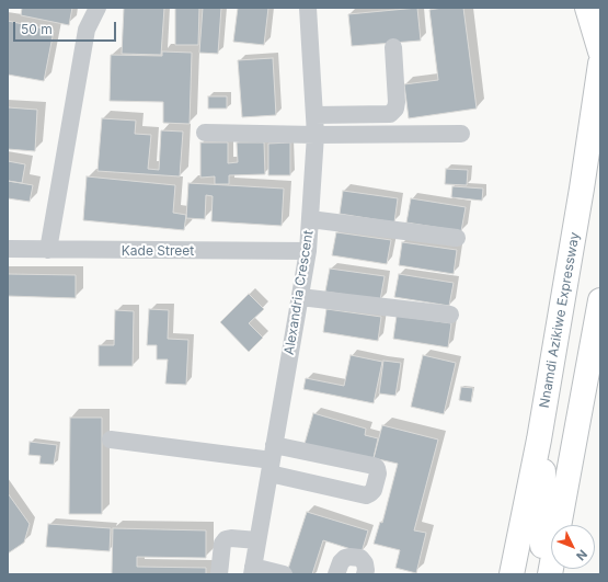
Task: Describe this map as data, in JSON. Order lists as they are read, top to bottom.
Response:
{
  "streets": {
    "highway": ["Nnamdi Azikiwe Expressway"],
    "street": ["Kade Street", "Alexandria Crescent"]
  },
  "crossings": [
    ["Kade Street", "Alexandria Crescent"]
  ],
  "scale_bar": "50 m",
  "north": "bottom right"
}
